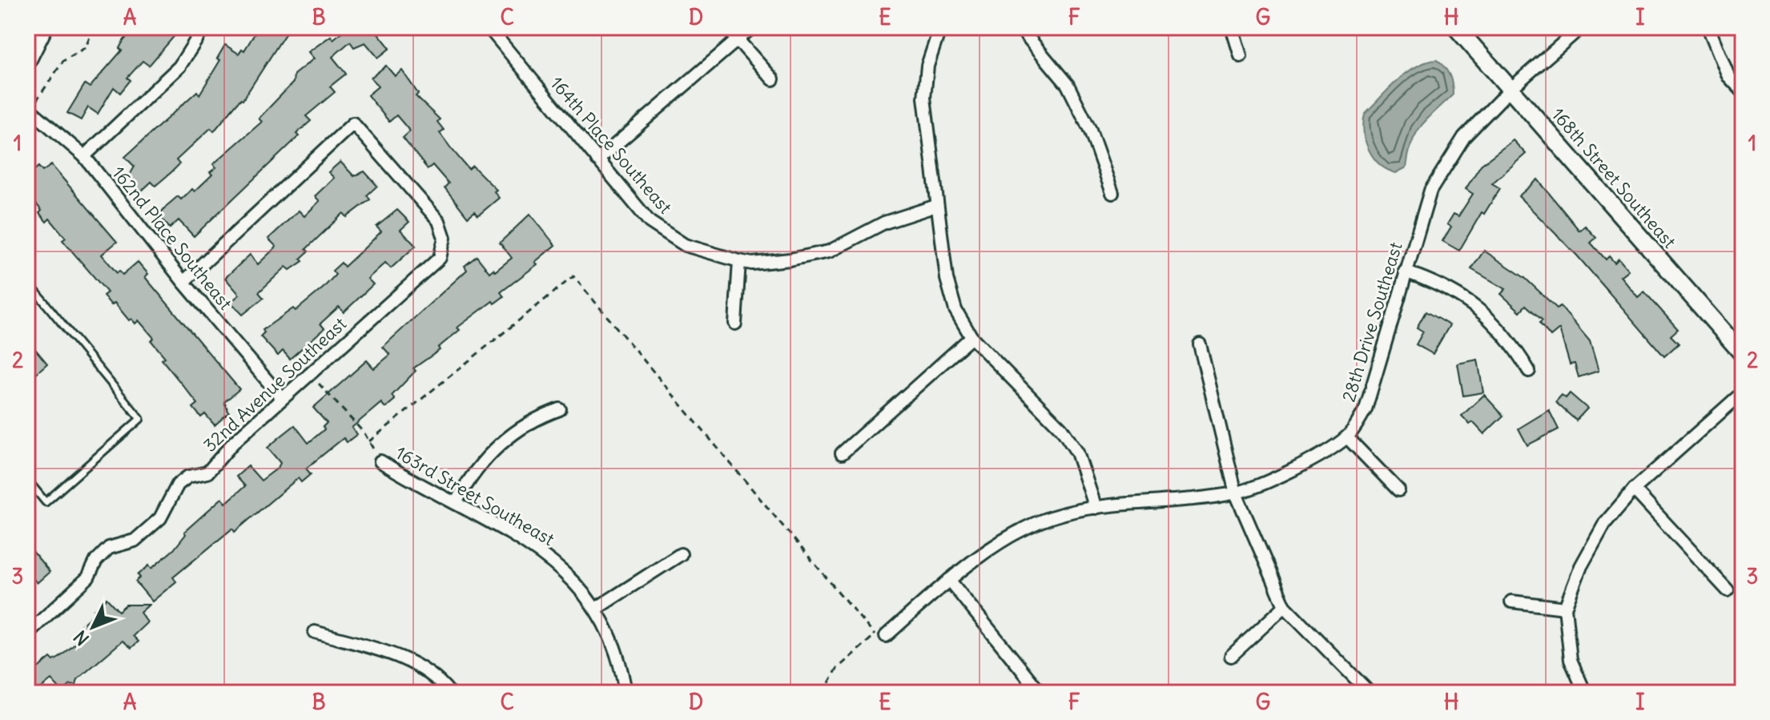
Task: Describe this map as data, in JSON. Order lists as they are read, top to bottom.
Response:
{
  "streets": {
    "street": [
      "164th Place Southeast",
      "168th Street Southeast",
      "162nd Place Southeast",
      "28th Drive Southeast",
      "32nd Avenue Southeast",
      "163rd Street Southeast"
    ]
  },
  "crossings": [
    ["168th Street Southeast", "28th Drive Southeast"],
    ["162nd Place Southeast", "32nd Avenue Southeast"]
  ],
  "north": "bottom left",
  "grid": {
    "columns": [
      "A",
      "B",
      "C",
      "D",
      "E",
      "F",
      "G",
      "H",
      "I"
    ],
    "rows": ["1", "2", "3"]
  }
}
